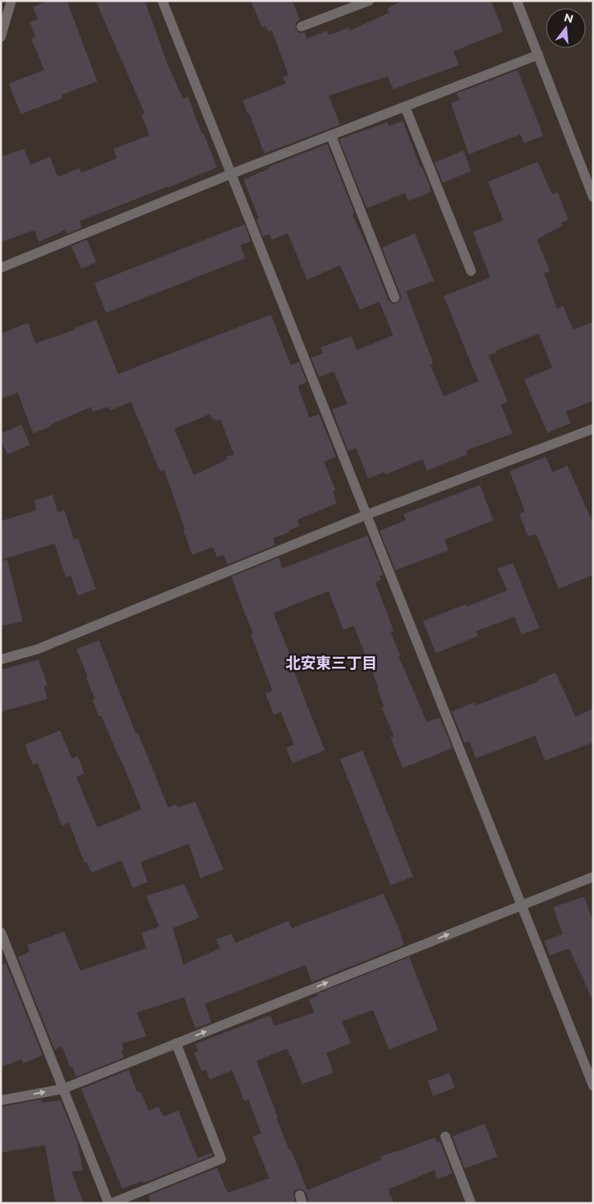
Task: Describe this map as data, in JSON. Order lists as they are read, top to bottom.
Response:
{
  "districts": ["北安東三丁目"],
  "north": "top"
}
